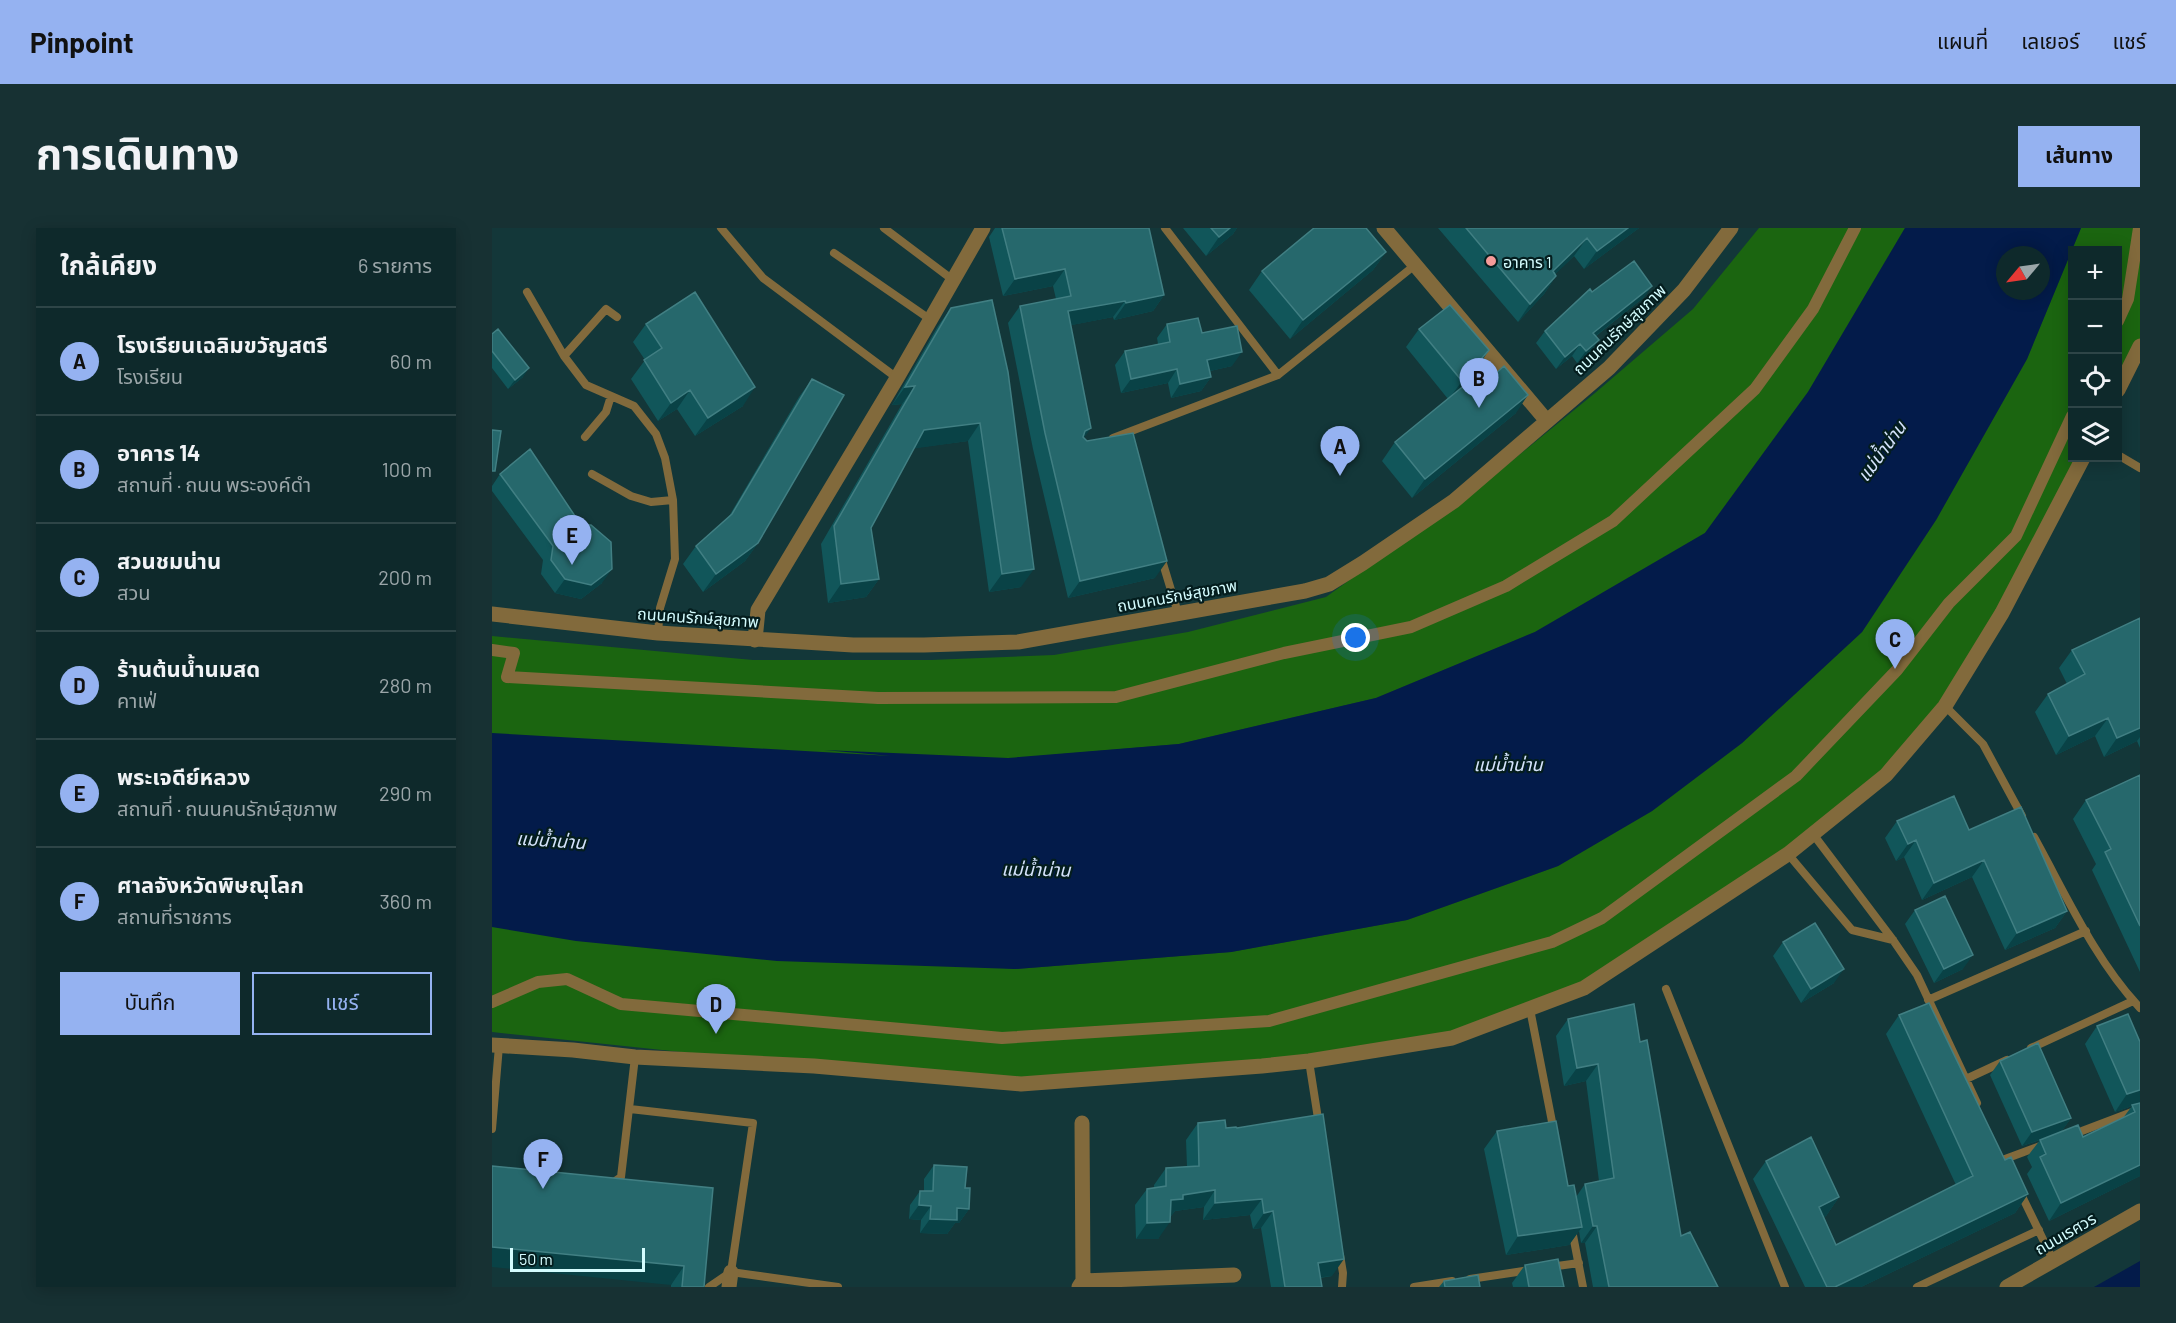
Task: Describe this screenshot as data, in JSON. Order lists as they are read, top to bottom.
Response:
{
  "streets": {
    "street": ["ถนนคนรักษ์สุขภาพ", "ถนนเรศวร"]
  },
  "water": ["แม่น้ำน่าน"],
  "places": ["อาคาร 1"],
  "scale_bar": "50 m",
  "north": "bottom left",
  "page": {
    "header": "Pinpoint",
    "nav": ["แผนที่", "เลเยอร์", "แชร์"],
    "title": "การเดินทาง",
    "buttons": [
      "เส้นทาง",
      ["บันทึก", "แชร์"]
    ],
    "heading": ["ใกล้เคียง", "6 รายการ"],
    "map_buttons": ["+", "−"],
    "list": [
      {
        "mark": "A",
        "name": "โรงเรียนเฉลิมขวัญสตรี",
        "note": "โรงเรียน",
        "value": "60 m"
      },
      {
        "mark": "B",
        "name": "อาคาร 14",
        "note": "สถานที่ · ถนน พระองค์ดำ",
        "value": "100 m"
      },
      {
        "mark": "C",
        "name": "สวนชมน่าน",
        "note": "สวน",
        "value": "200 m"
      },
      {
        "mark": "D",
        "name": "ร้านต้นน้ำนมสด",
        "note": "คาเฟ่",
        "value": "280 m"
      },
      {
        "mark": "E",
        "name": "พระเจดีย์หลวง",
        "note": "สถานที่ · ถนนคนรักษ์สุขภาพ",
        "value": "290 m"
      },
      {
        "mark": "F",
        "name": "ศาลจังหวัดพิษณุโลก",
        "note": "สถานที่ราชการ",
        "value": "360 m"
      }
    ],
    "pins": [
      "B",
      "A",
      "E",
      "C",
      "D",
      "F"
    ],
    "scale": "50 m"
  }
}
